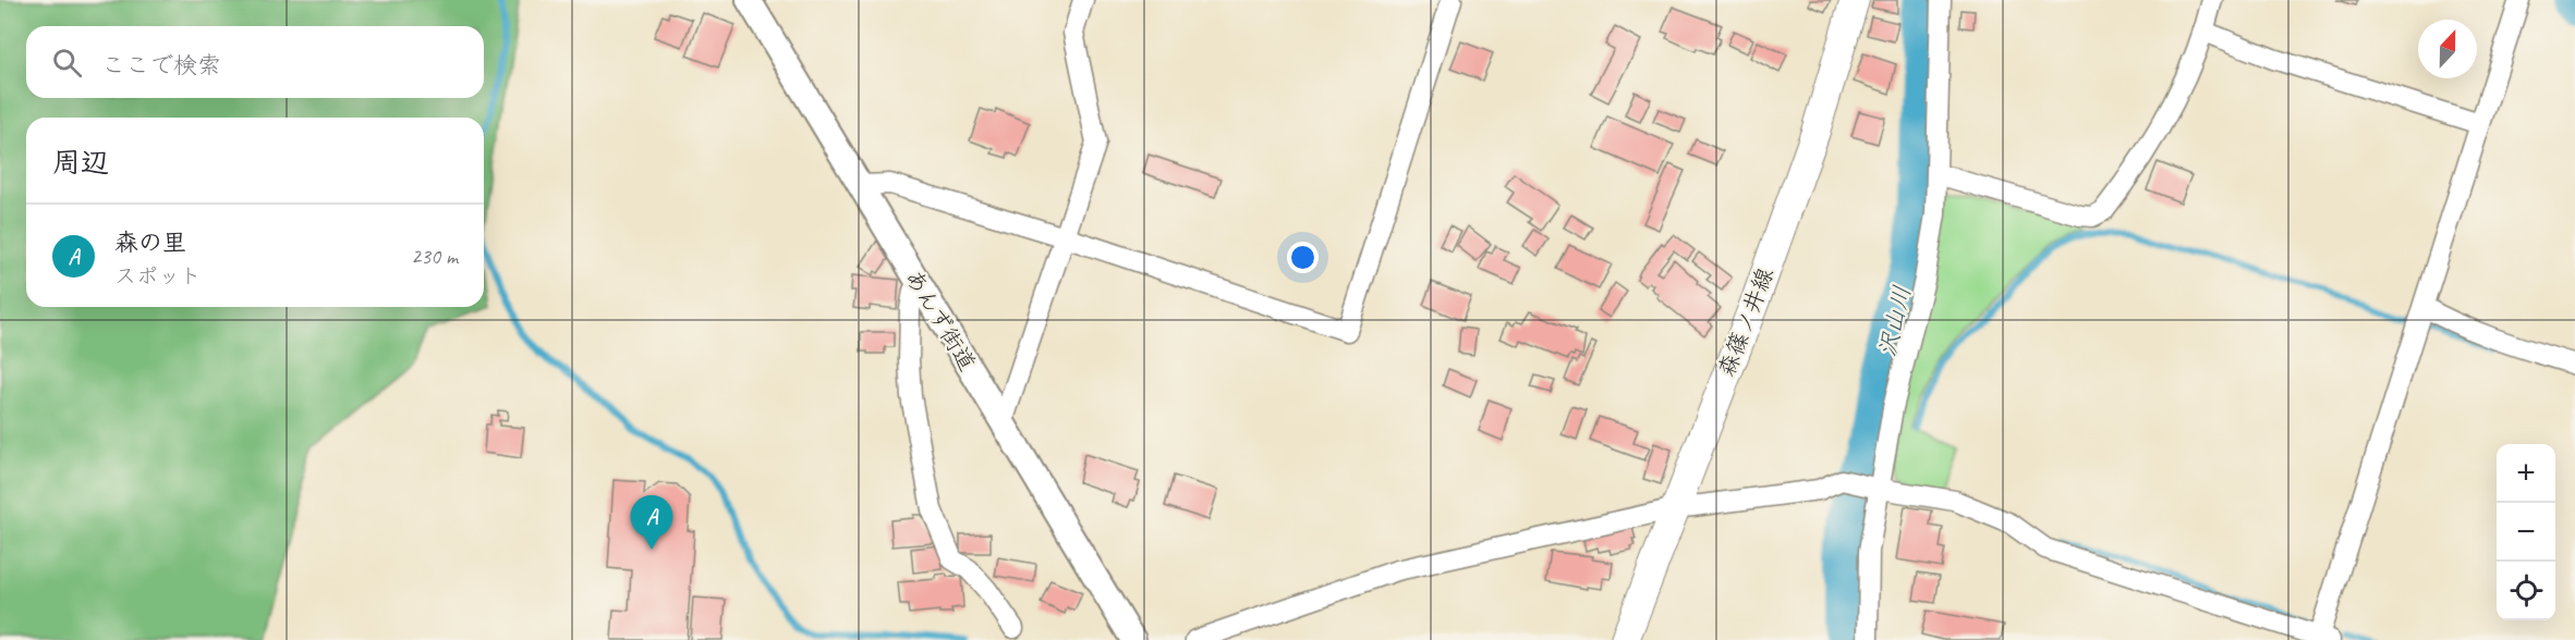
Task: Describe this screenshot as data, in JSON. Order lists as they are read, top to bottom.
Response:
{
  "streets": {
    "main road": ["森篠ノ井線"],
    "street": ["あんず街道"]
  },
  "water": ["沢山川"],
  "north": "top",
  "page": {
    "search": "ここで検索",
    "heading": "周辺",
    "list": [
      {
        "mark": "A",
        "name": "森の里",
        "note": "スポット",
        "value": "230 m"
      }
    ],
    "map_buttons": ["+", "−"],
    "pins": "A"
  }
}
